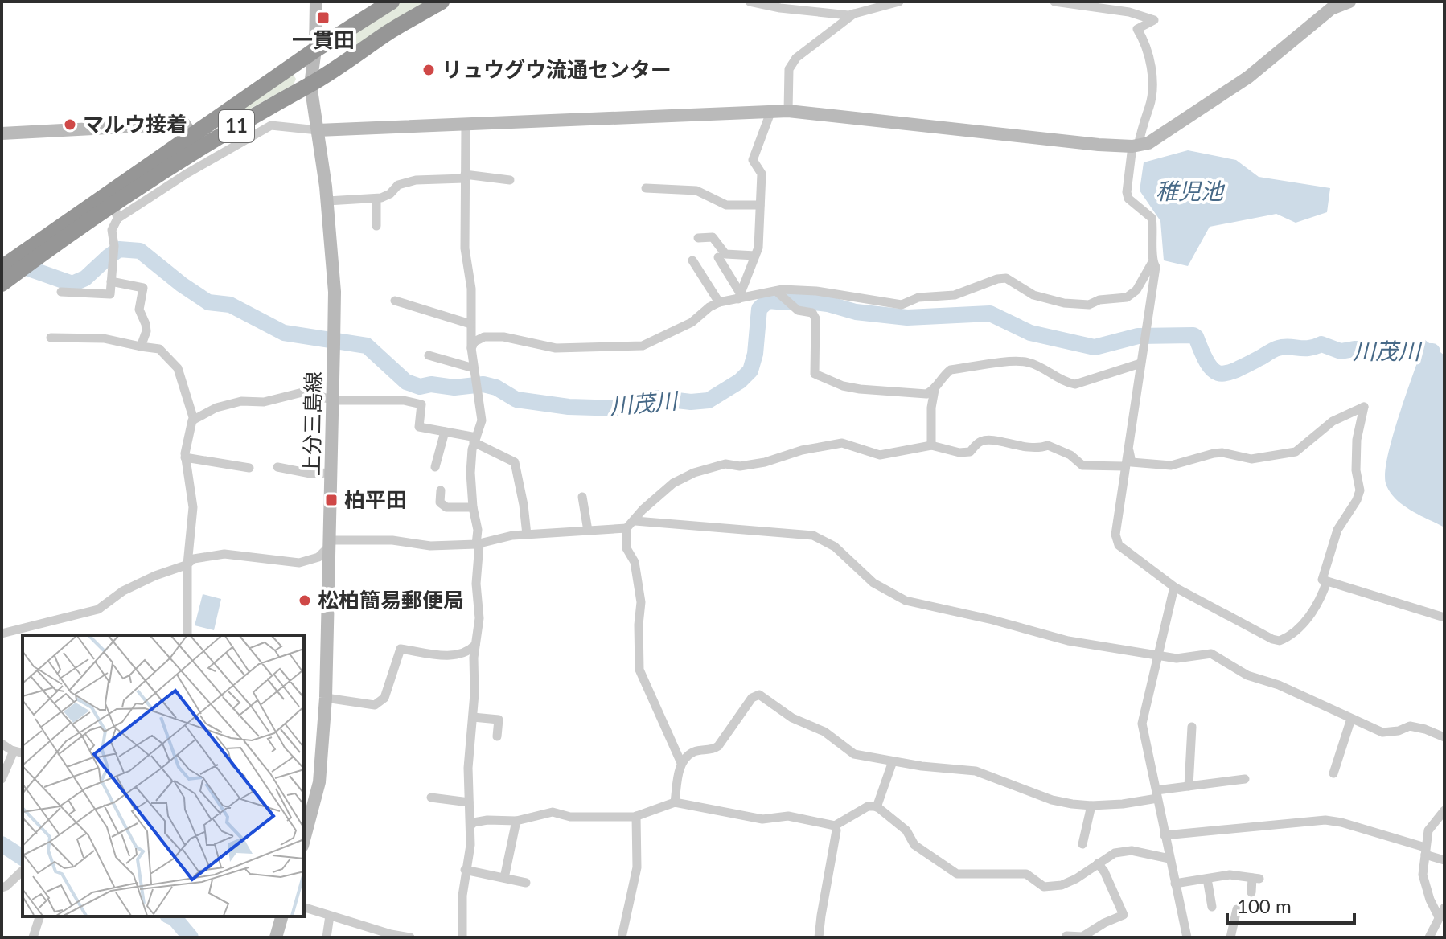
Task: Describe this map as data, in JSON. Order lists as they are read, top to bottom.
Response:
{
  "streets": {
    "highway": ["11"],
    "street": ["上分三島線"]
  },
  "crossings": [
    ["11", "上分三島線"]
  ],
  "water": ["稚児池", "川茂川"],
  "places": {
    "transit": ["一貫田", "柏平田"],
    "other": ["リュウグウ流通センター", "マルウ接着", "松柏簡易郵便局"]
  },
  "scale_bar": "100 m"
}
